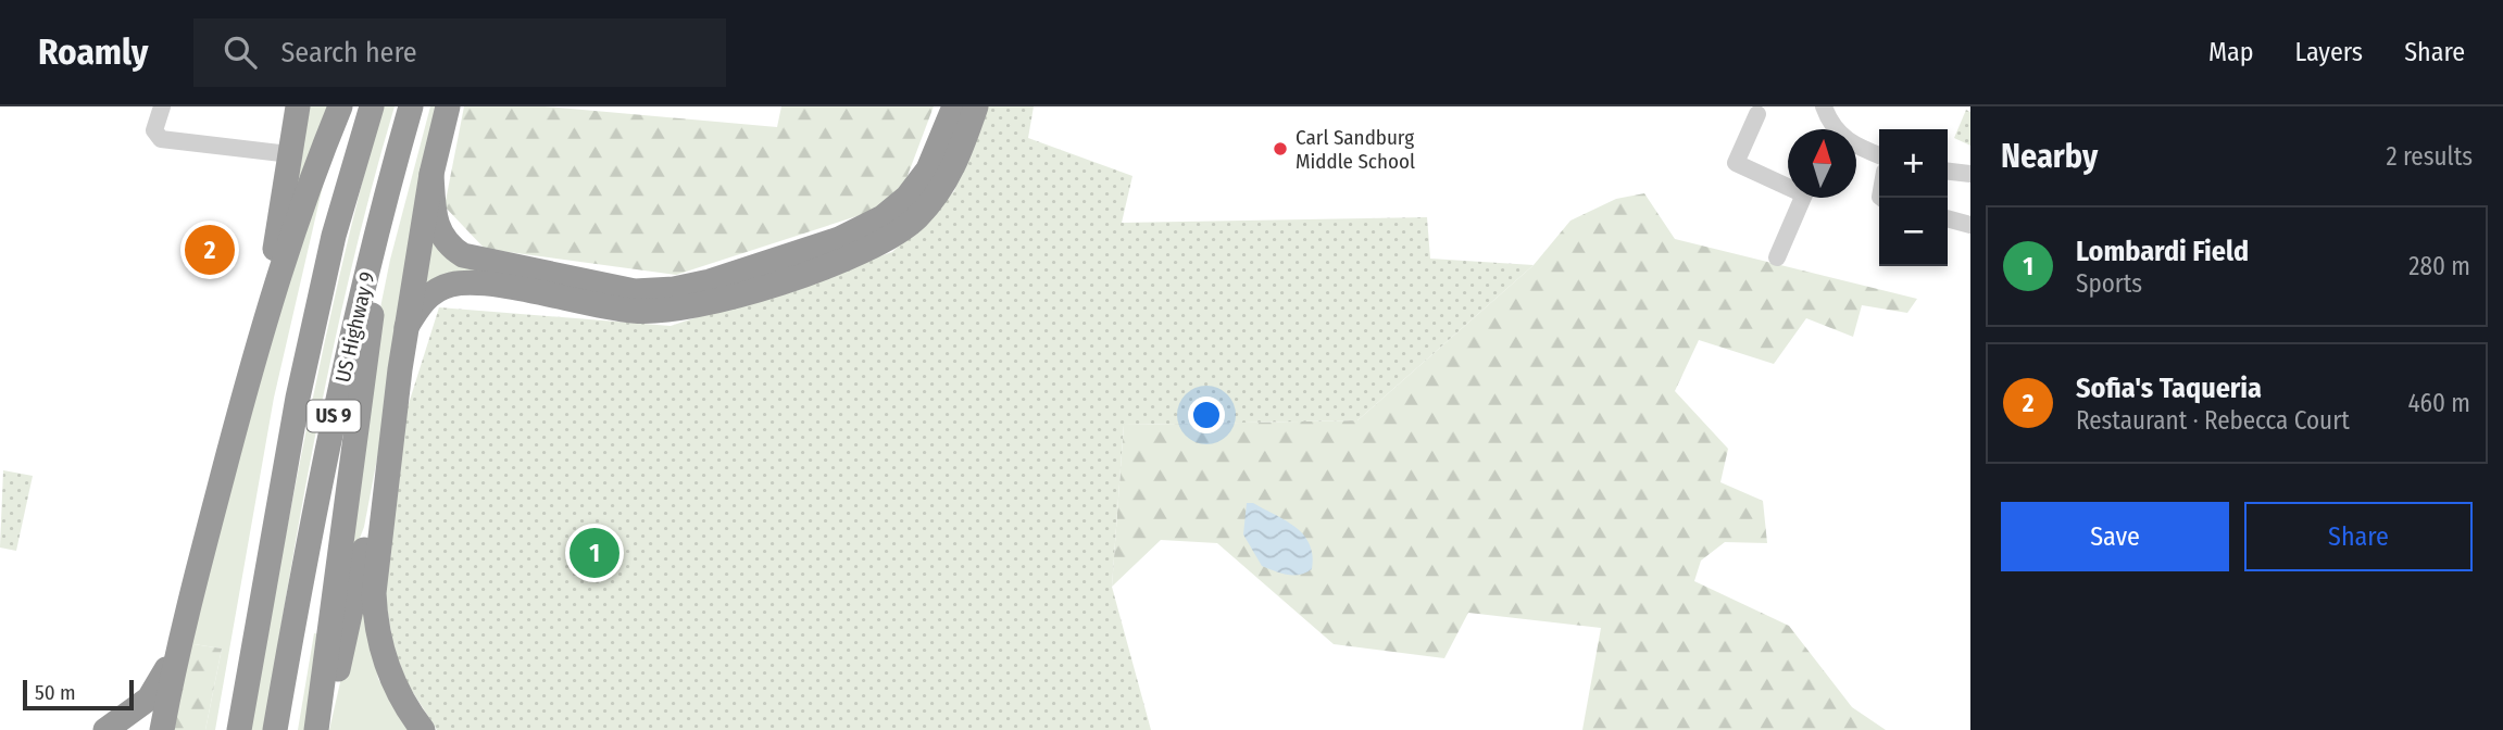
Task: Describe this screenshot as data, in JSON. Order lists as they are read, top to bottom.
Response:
{
  "streets": {
    "highway": ["US Highway 9", "US 9"]
  },
  "places": ["Carl Sandburg Middle School"],
  "scale_bar": "50 m",
  "north": "top",
  "page": {
    "header": "Roamly",
    "search": "Search here",
    "nav": ["Map", "Layers", "Share"],
    "heading": ["Nearby", "2 results"],
    "map_buttons": ["+", "−"],
    "list": [
      {
        "mark": "1",
        "name": "Lombardi Field",
        "note": "Sports",
        "value": "280 m"
      },
      {
        "mark": "2",
        "name": "Sofia's Taqueria",
        "note": "Restaurant · Rebecca Court",
        "value": "460 m"
      }
    ],
    "pins": ["2", "1"],
    "buttons": ["Save", "Share"],
    "scale": "50 m"
  }
}
